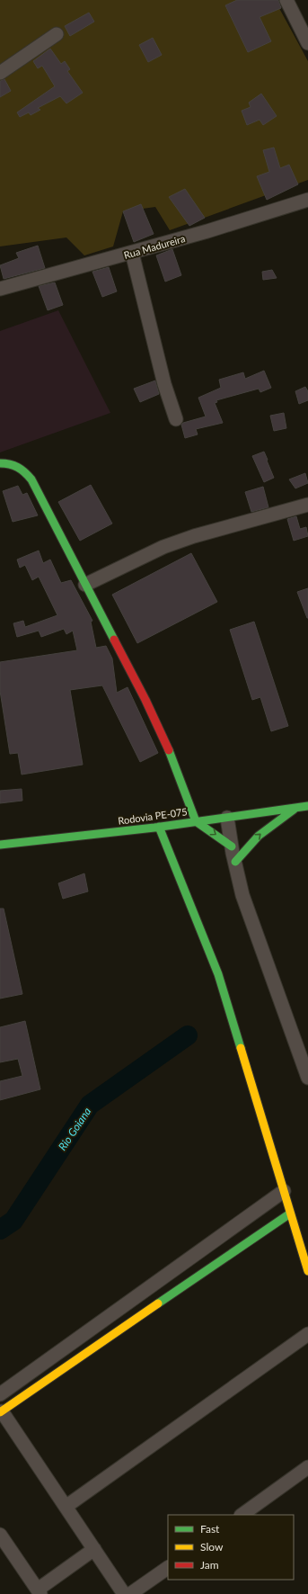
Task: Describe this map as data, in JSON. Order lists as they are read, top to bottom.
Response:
{
  "streets": {
    "street": ["Rua Madureira", "Rodovia PE-075"]
  },
  "water": ["Rio Goiana"],
  "legend": ["Fast", "Slow", "Jam"]
}
